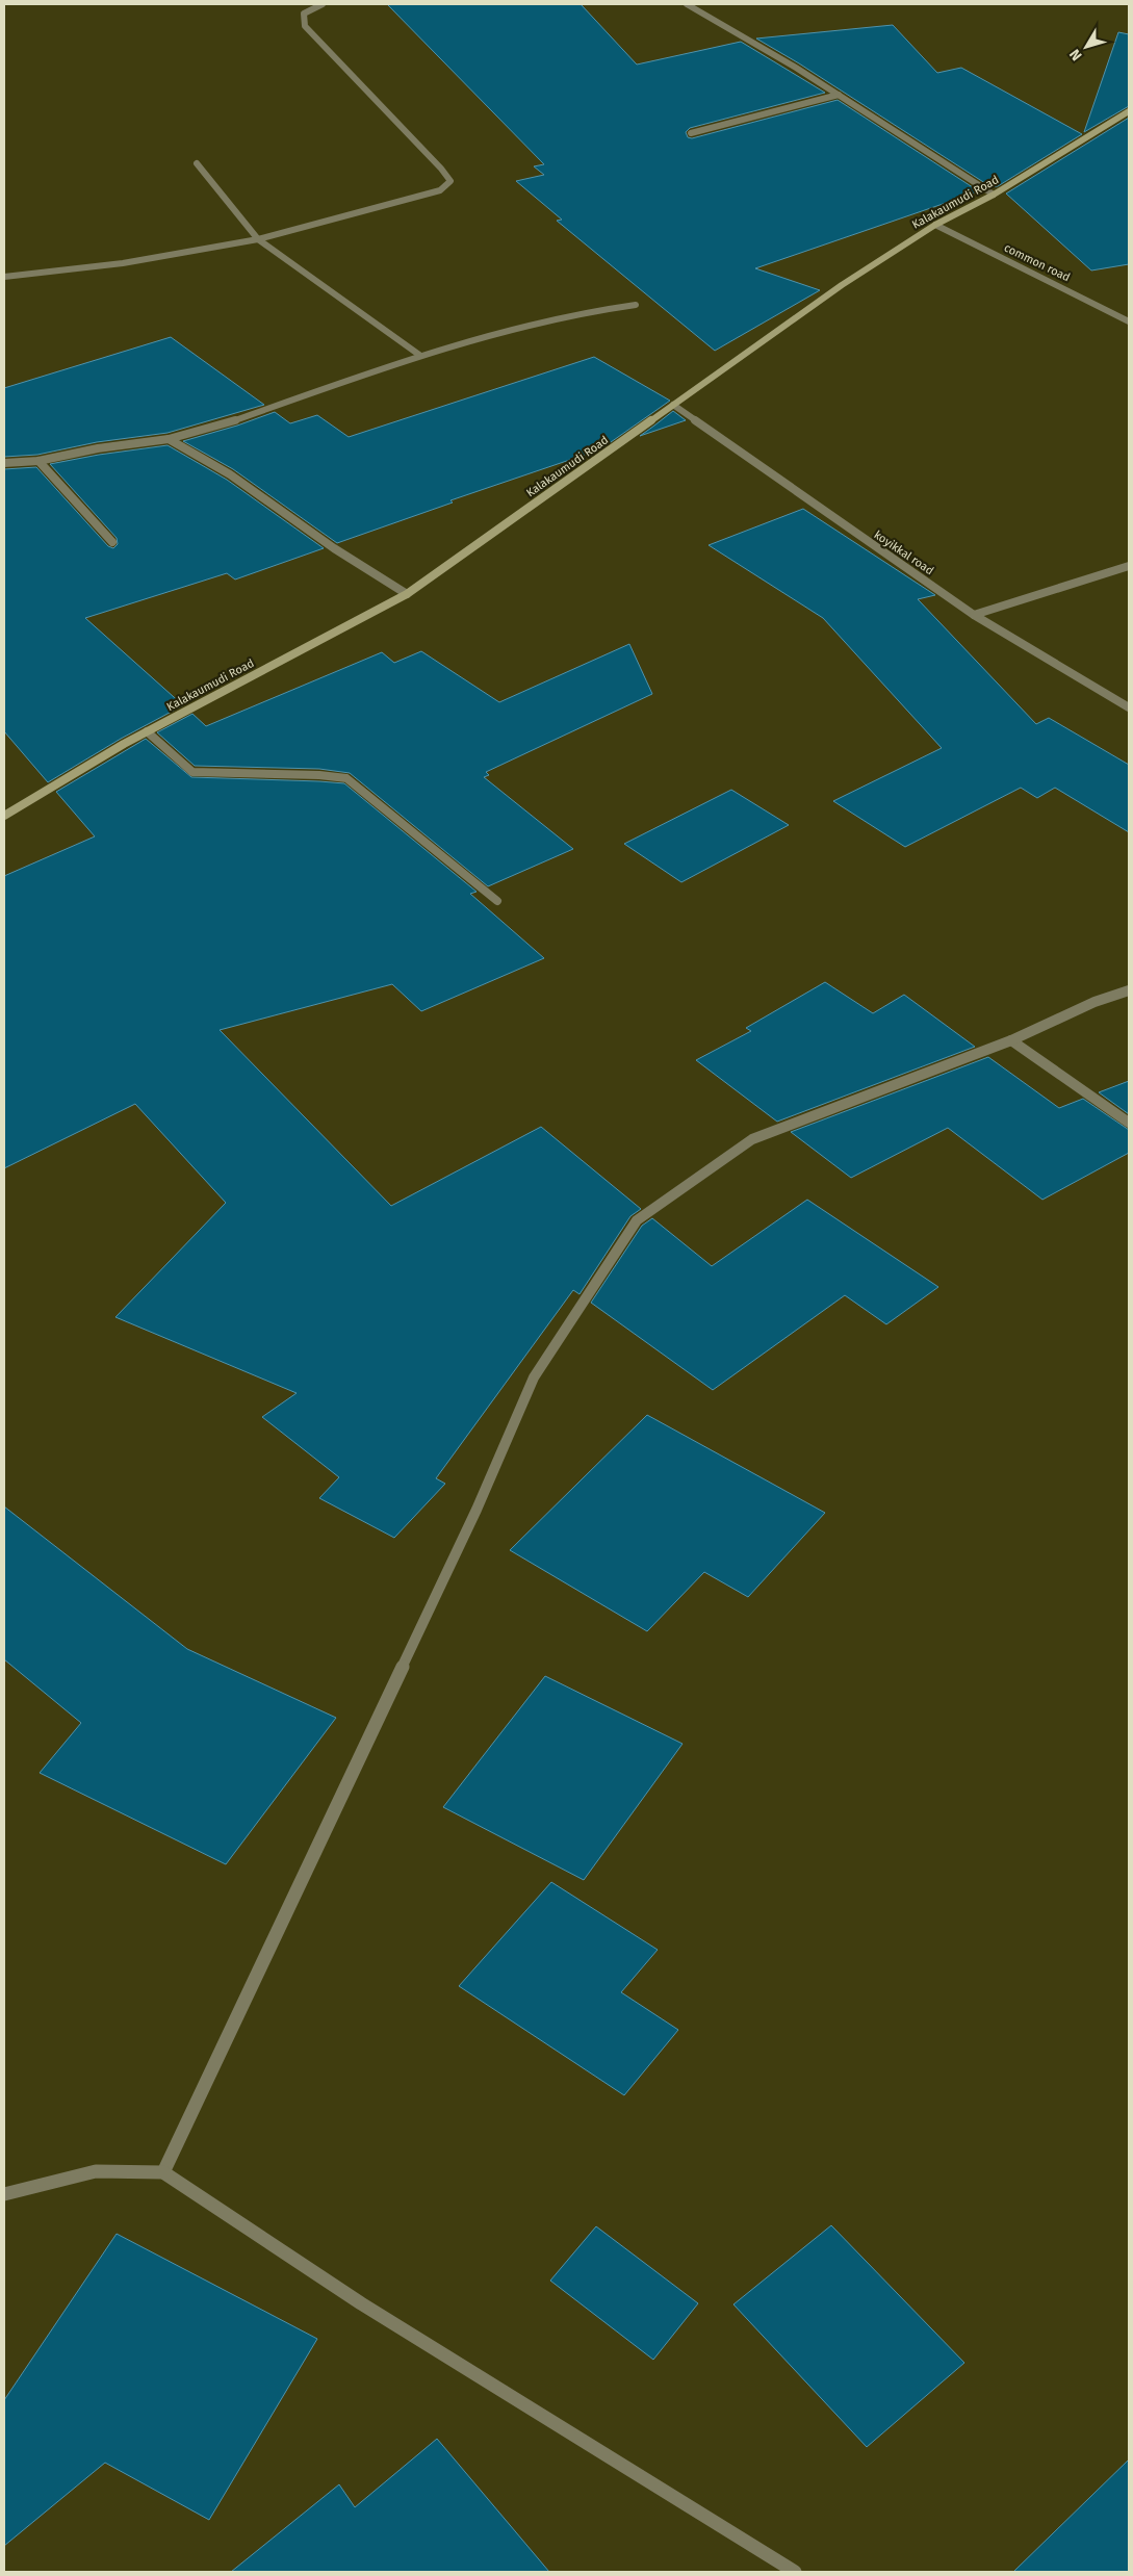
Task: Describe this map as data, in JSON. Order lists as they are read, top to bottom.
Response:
{
  "streets": {
    "street": ["Kalakaumudi Road", "common road", "koyikkal road"]
  },
  "crossings": [
    ["Kalakaumudi Road", "common road"],
    ["Kalakaumudi Road", "koyikkal road"]
  ],
  "north": "bottom left"
}
